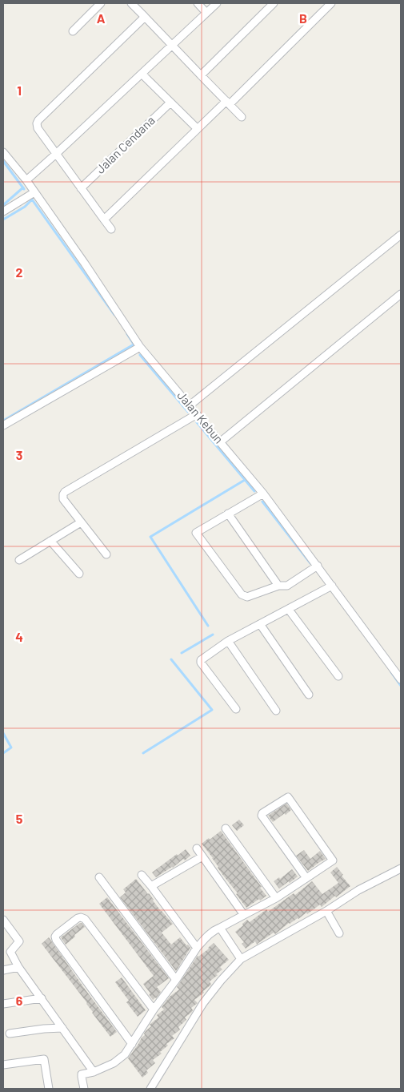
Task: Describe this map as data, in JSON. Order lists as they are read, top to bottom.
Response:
{
  "streets": {
    "street": ["Jalan Cendana", "Jalan Kebun"]
  },
  "grid": {
    "columns": ["A", "B"],
    "rows": [
      "1",
      "2",
      "3",
      "4",
      "5",
      "6"
    ]
  }
}
